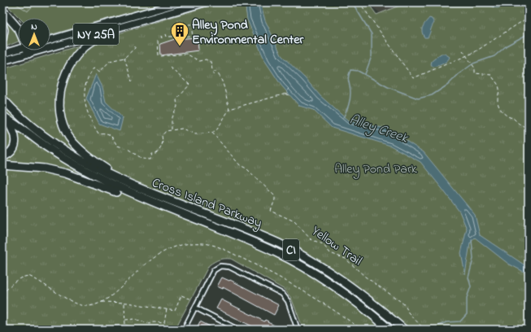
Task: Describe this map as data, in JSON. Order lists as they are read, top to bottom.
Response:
{
  "streets": {
    "highway": ["Cross Island Parkway", "CI"],
    "main road": ["NY 25A"],
    "path": ["Yellow Trail"]
  },
  "water": ["Alley Creek"],
  "parks": ["Alley Pond Park"],
  "places": {
    "building": ["Alley Pond Environmental Center"]
  },
  "north": "top"
}
